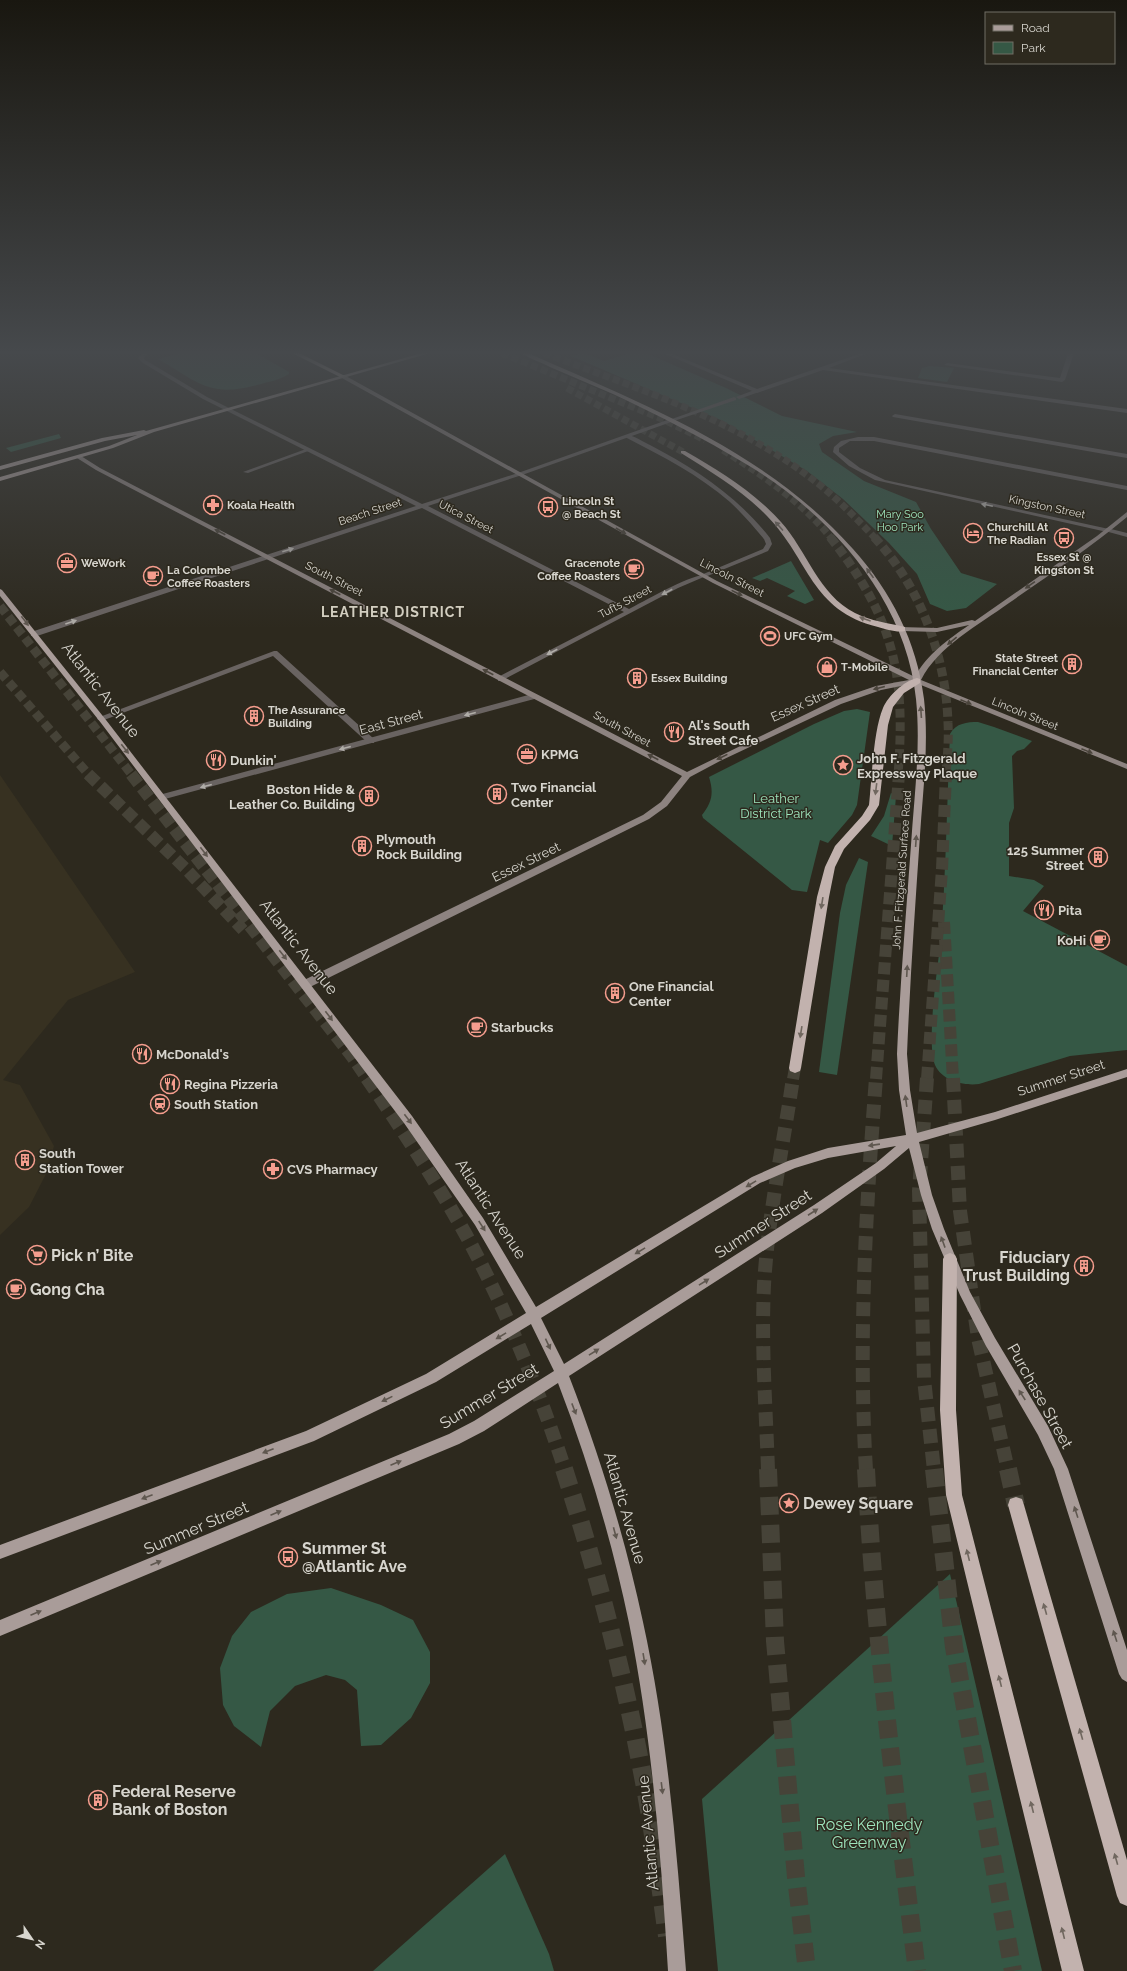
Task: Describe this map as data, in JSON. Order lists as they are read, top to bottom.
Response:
{
  "streets": {
    "main road": [
      "Lincoln Street",
      "South Street",
      "Atlantic Avenue",
      "Essex Street",
      "John F. Fitzgerald Surface Road",
      "Summer Street",
      "Purchase Street"
    ],
    "street": [
      "Kingston Street",
      "Beach Street",
      "Utica Street",
      "Tufts Street",
      "East Street"
    ]
  },
  "crossings": [
    ["Beach Street", "Utica Street"],
    ["Beach Street", "Lincoln Street"],
    ["Beach Street", "South Street"],
    ["Beach Street", "Atlantic Avenue"],
    ["Utica Street", "Tufts Street"],
    ["Lincoln Street", "Tufts Street"],
    ["Lincoln Street", "Essex Street"],
    ["Lincoln Street", "John F. Fitzgerald Surface Road"],
    ["South Street", "Tufts Street"],
    ["South Street", "Essex Street"],
    ["South Street", "East Street"],
    ["Atlantic Avenue", "Essex Street"],
    ["Atlantic Avenue", "East Street"],
    ["Atlantic Avenue", "Summer Street"],
    ["Essex Street", "John F. Fitzgerald Surface Road"],
    ["John F. Fitzgerald Surface Road", "Summer Street"],
    ["John F. Fitzgerald Surface Road", "Purchase Street"],
    ["Summer Street", "Purchase Street"]
  ],
  "one_way": [
    "Beach Street",
    "Lincoln Street",
    "South Street",
    "Tufts Street",
    "Atlantic Avenue",
    "Essex Street",
    "East Street",
    "John F. Fitzgerald Surface Road",
    "Purchase Street"
  ],
  "districts": ["LEATHER DISTRICT"],
  "parks": ["Mary Soo Hoo Park", "Leather District Park", "Rose Kennedy Greenway"],
  "places": {
    "pharmacy": ["Koala Health", "CVS Pharmacy"],
    "bus stop": ["Lincoln St @ Beach St", "Essex St @ Kingston St", "Summer St @Atlantic Ave"],
    "hotel": ["Churchill At The Radian"],
    "office": ["WeWork", "KPMG"],
    "cafe": [
      "Gracenote Coffee Roasters",
      "La Colombe Coffee Roasters",
      "KoHi",
      "Starbucks",
      "Gong Cha"
    ],
    "sports": ["UFC Gym"],
    "building": [
      "State Street Financial Center",
      "Essex Building",
      "The Assurance Building",
      "Two Financial Center",
      "Boston Hide & Leather Co. Building",
      "Plymouth Rock Building",
      "125 Summer Street",
      "One Financial Center",
      "South Station Tower",
      "Fiduciary Trust Building",
      "Federal Reserve Bank of Boston"
    ],
    "shop": ["T-Mobile"],
    "restaurant": [
      "Al's South Street Cafe",
      "Dunkin'",
      "Pita",
      "McDonald's",
      "Regina Pizzeria"
    ],
    "place": ["John F. Fitzgerald Expressway Plaque", "Dewey Square"],
    "station": ["South Station"],
    "supermarket": ["Pick n’ Bite"]
  },
  "legend": ["Road", "Park"],
  "north": "bottom right"
}
